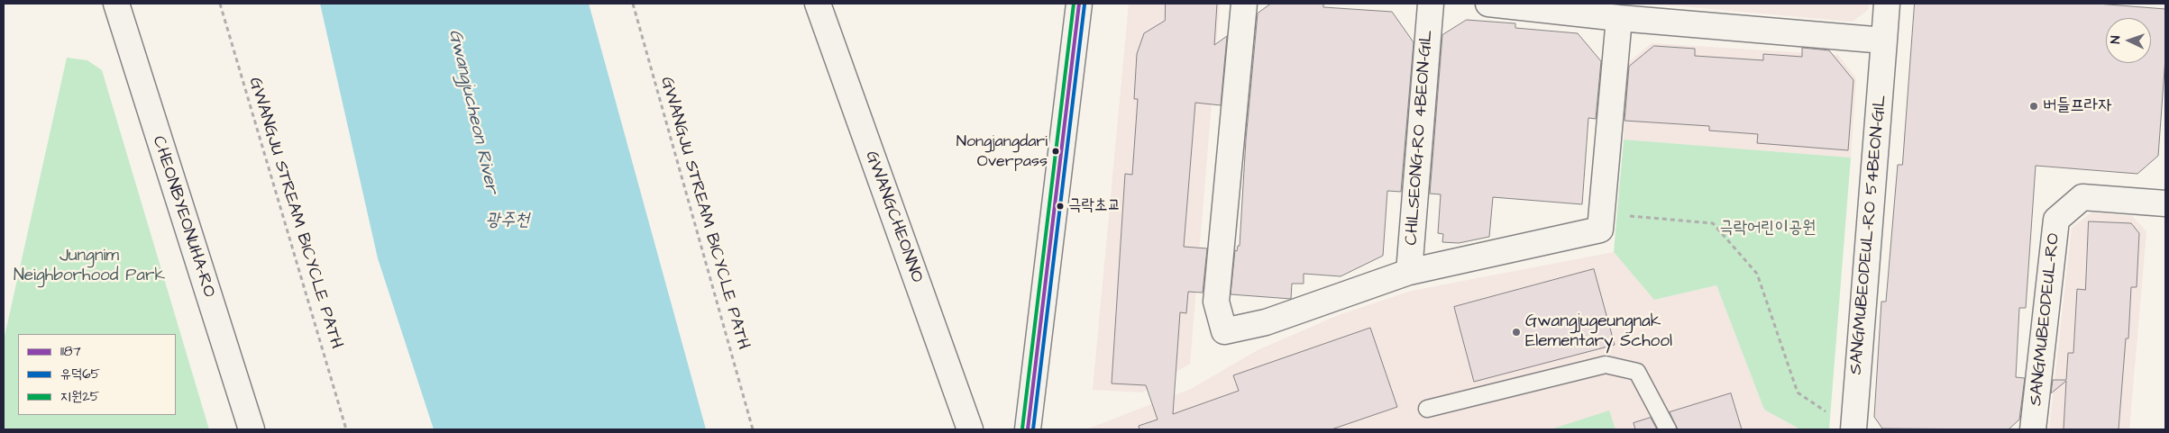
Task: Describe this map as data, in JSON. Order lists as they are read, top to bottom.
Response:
{
  "streets": {
    "street": [
      "CHILSEONG-RO 4BEON-GIL",
      "CHEONBYEONUHA-RO",
      "GWANGCHEONNO",
      "SANGMUBEODEUL-RO 54BEON-GIL",
      "SANGMUBEODEUL-RO"
    ],
    "path": ["GWANGJU STREAM BICYCLE PATH"]
  },
  "water": ["Gwangjucheon River", "광주천"],
  "parks": ["극락어린이공원", "Jungnim Neighborhood Park"],
  "places": [
    "버들프라자",
    "Nongjangdari Overpass",
    "극락초교",
    "Gwangjugeungnak Elementary School"
  ],
  "lines": ["transit line 1187", "transit line 지원25", "transit line 유덕65"],
  "legend": ["1187", "유덕65", "지원25"],
  "north": "left"
}
